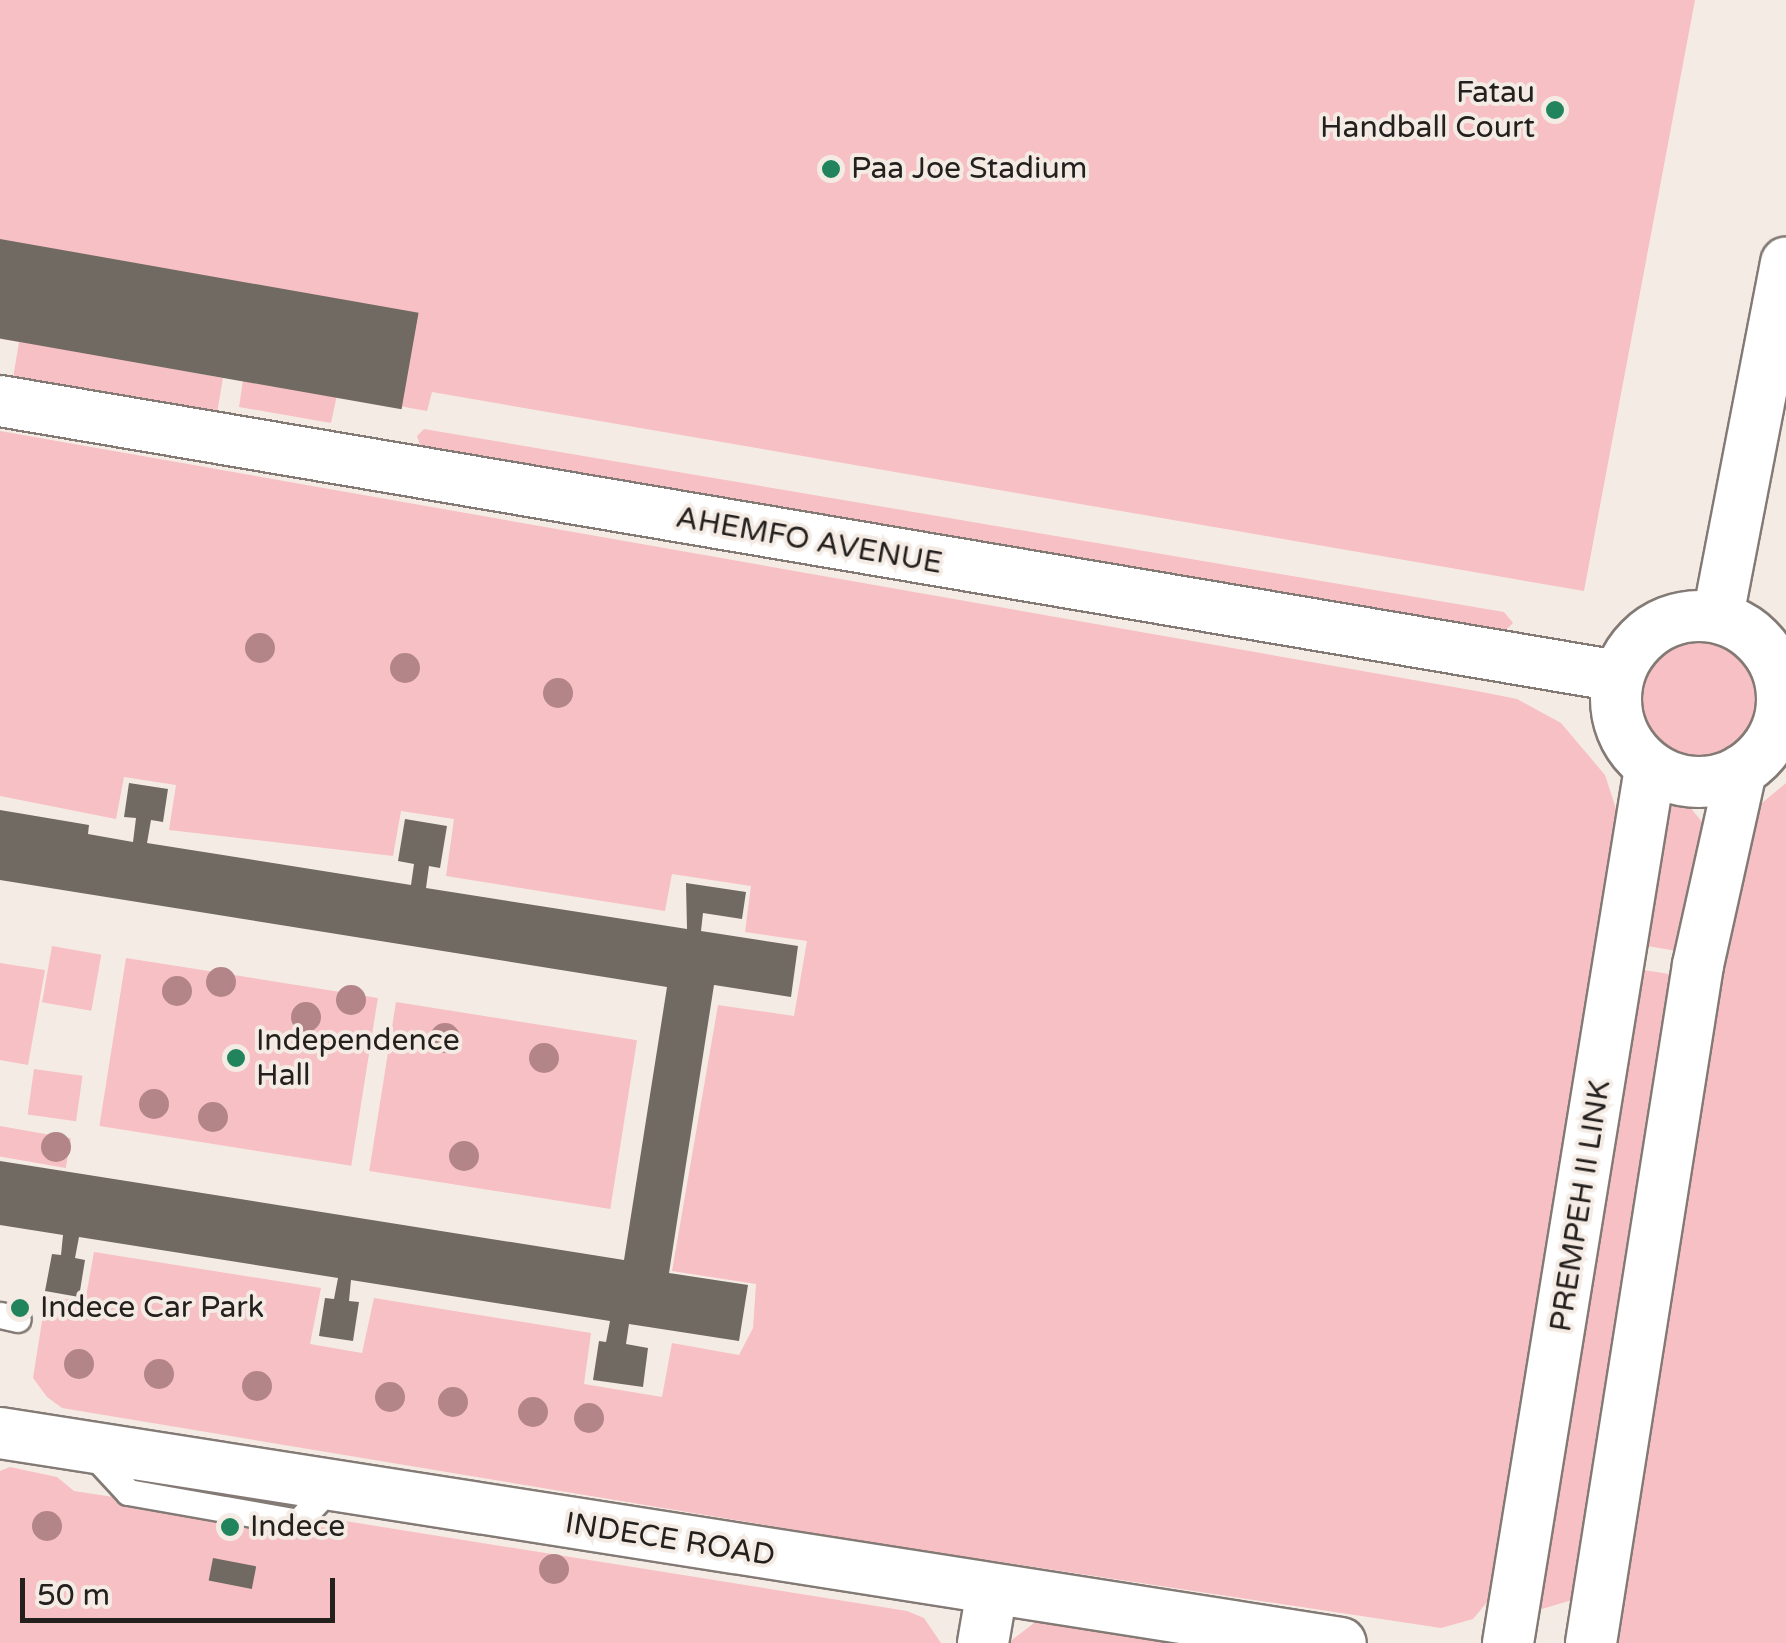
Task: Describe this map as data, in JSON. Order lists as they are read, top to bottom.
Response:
{
  "streets": {
    "street": ["AHEMFO AVENUE", "PREMPEH II LINK", "INDECE ROAD"]
  },
  "crossings": [
    ["AHEMFO AVENUE", "PREMPEH II LINK"]
  ],
  "places": [
    "Fatau Handball Court",
    "Paa Joe Stadium",
    "Independence Hall",
    "Indece Car Park",
    "Indece"
  ],
  "scale_bar": "50 m"
}
